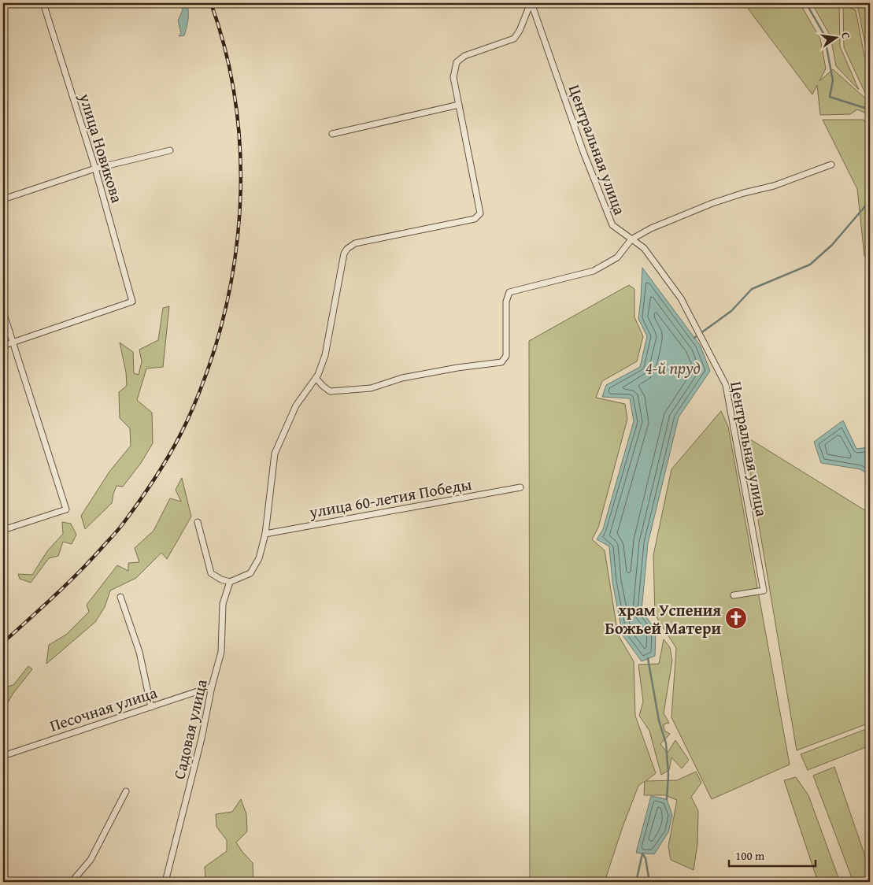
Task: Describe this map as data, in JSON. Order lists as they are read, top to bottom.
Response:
{
  "streets": {
    "street": [
      "улица Новикова",
      "Центральная улица",
      "улица 60-летия Победы",
      "Песочная улица",
      "Садовая улица"
    ]
  },
  "crossings": [
    ["Песочная улица", "Садовая улица"]
  ],
  "water": ["4-й пруд"],
  "places": {
    "church": ["храм Успения Божьей Матери"]
  },
  "scale_bar": "100 m",
  "north": "right"
}
